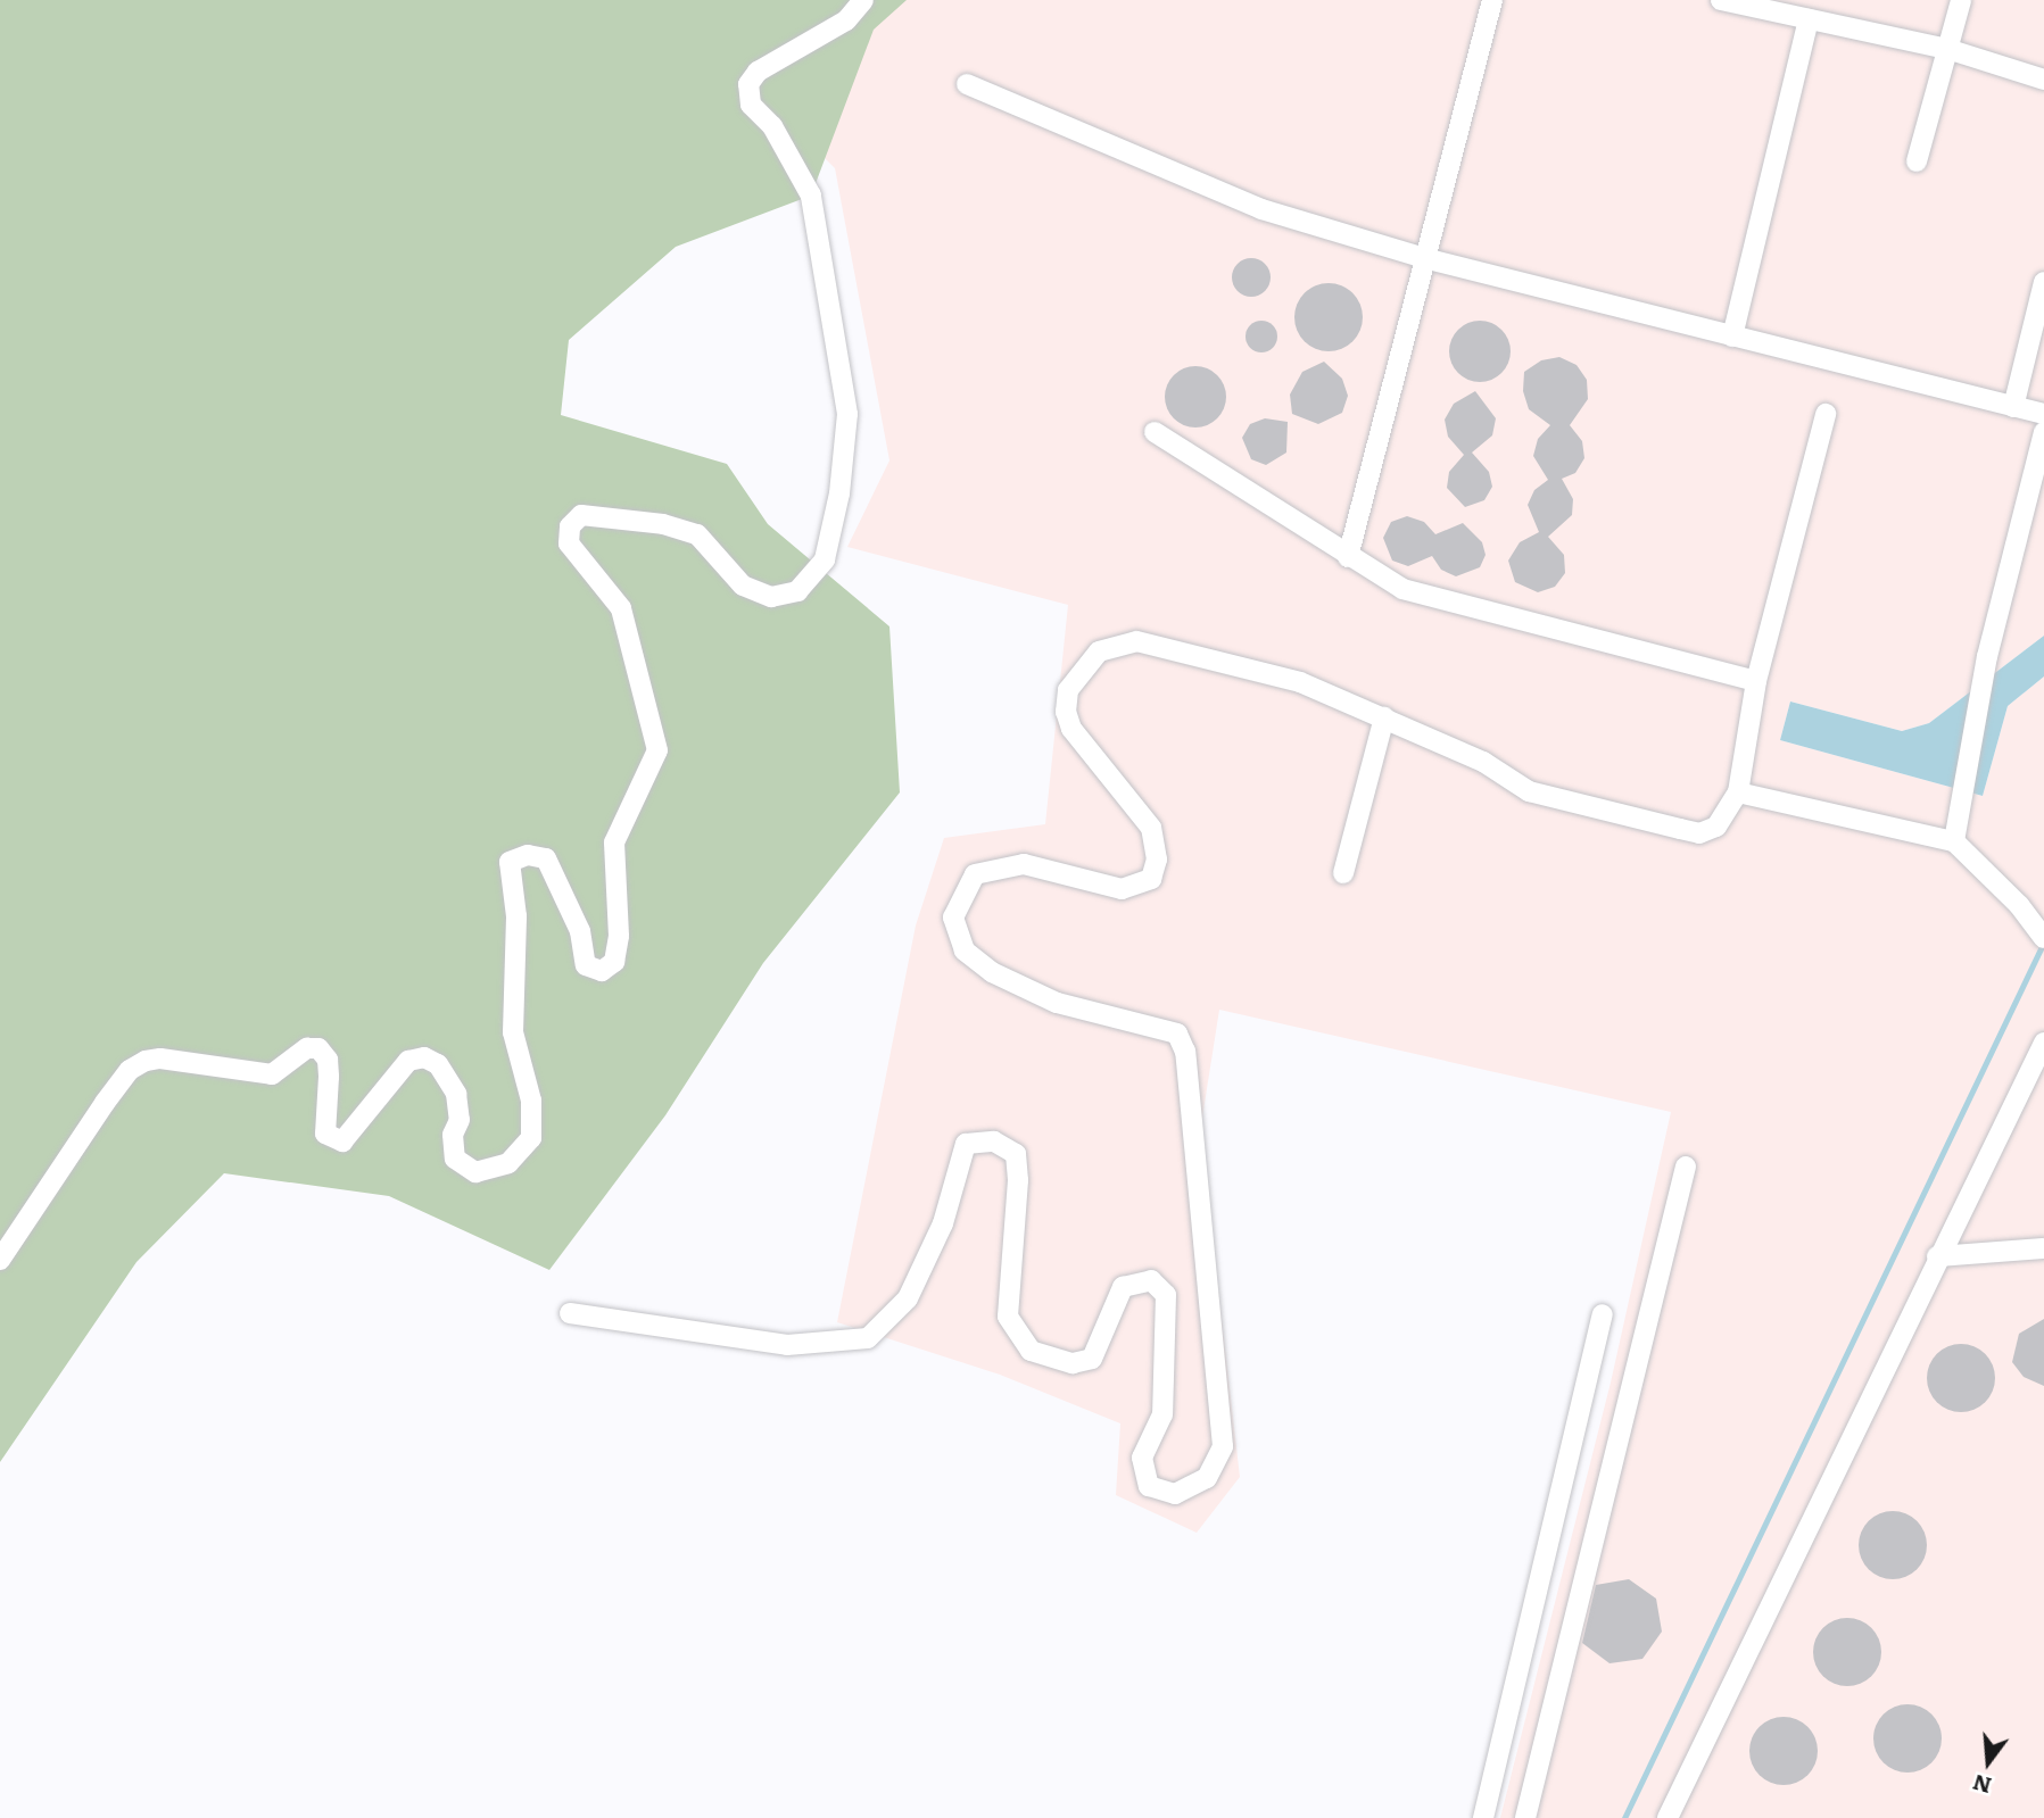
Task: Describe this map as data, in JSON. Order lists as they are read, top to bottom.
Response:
{
  "north": "bottom"
}
